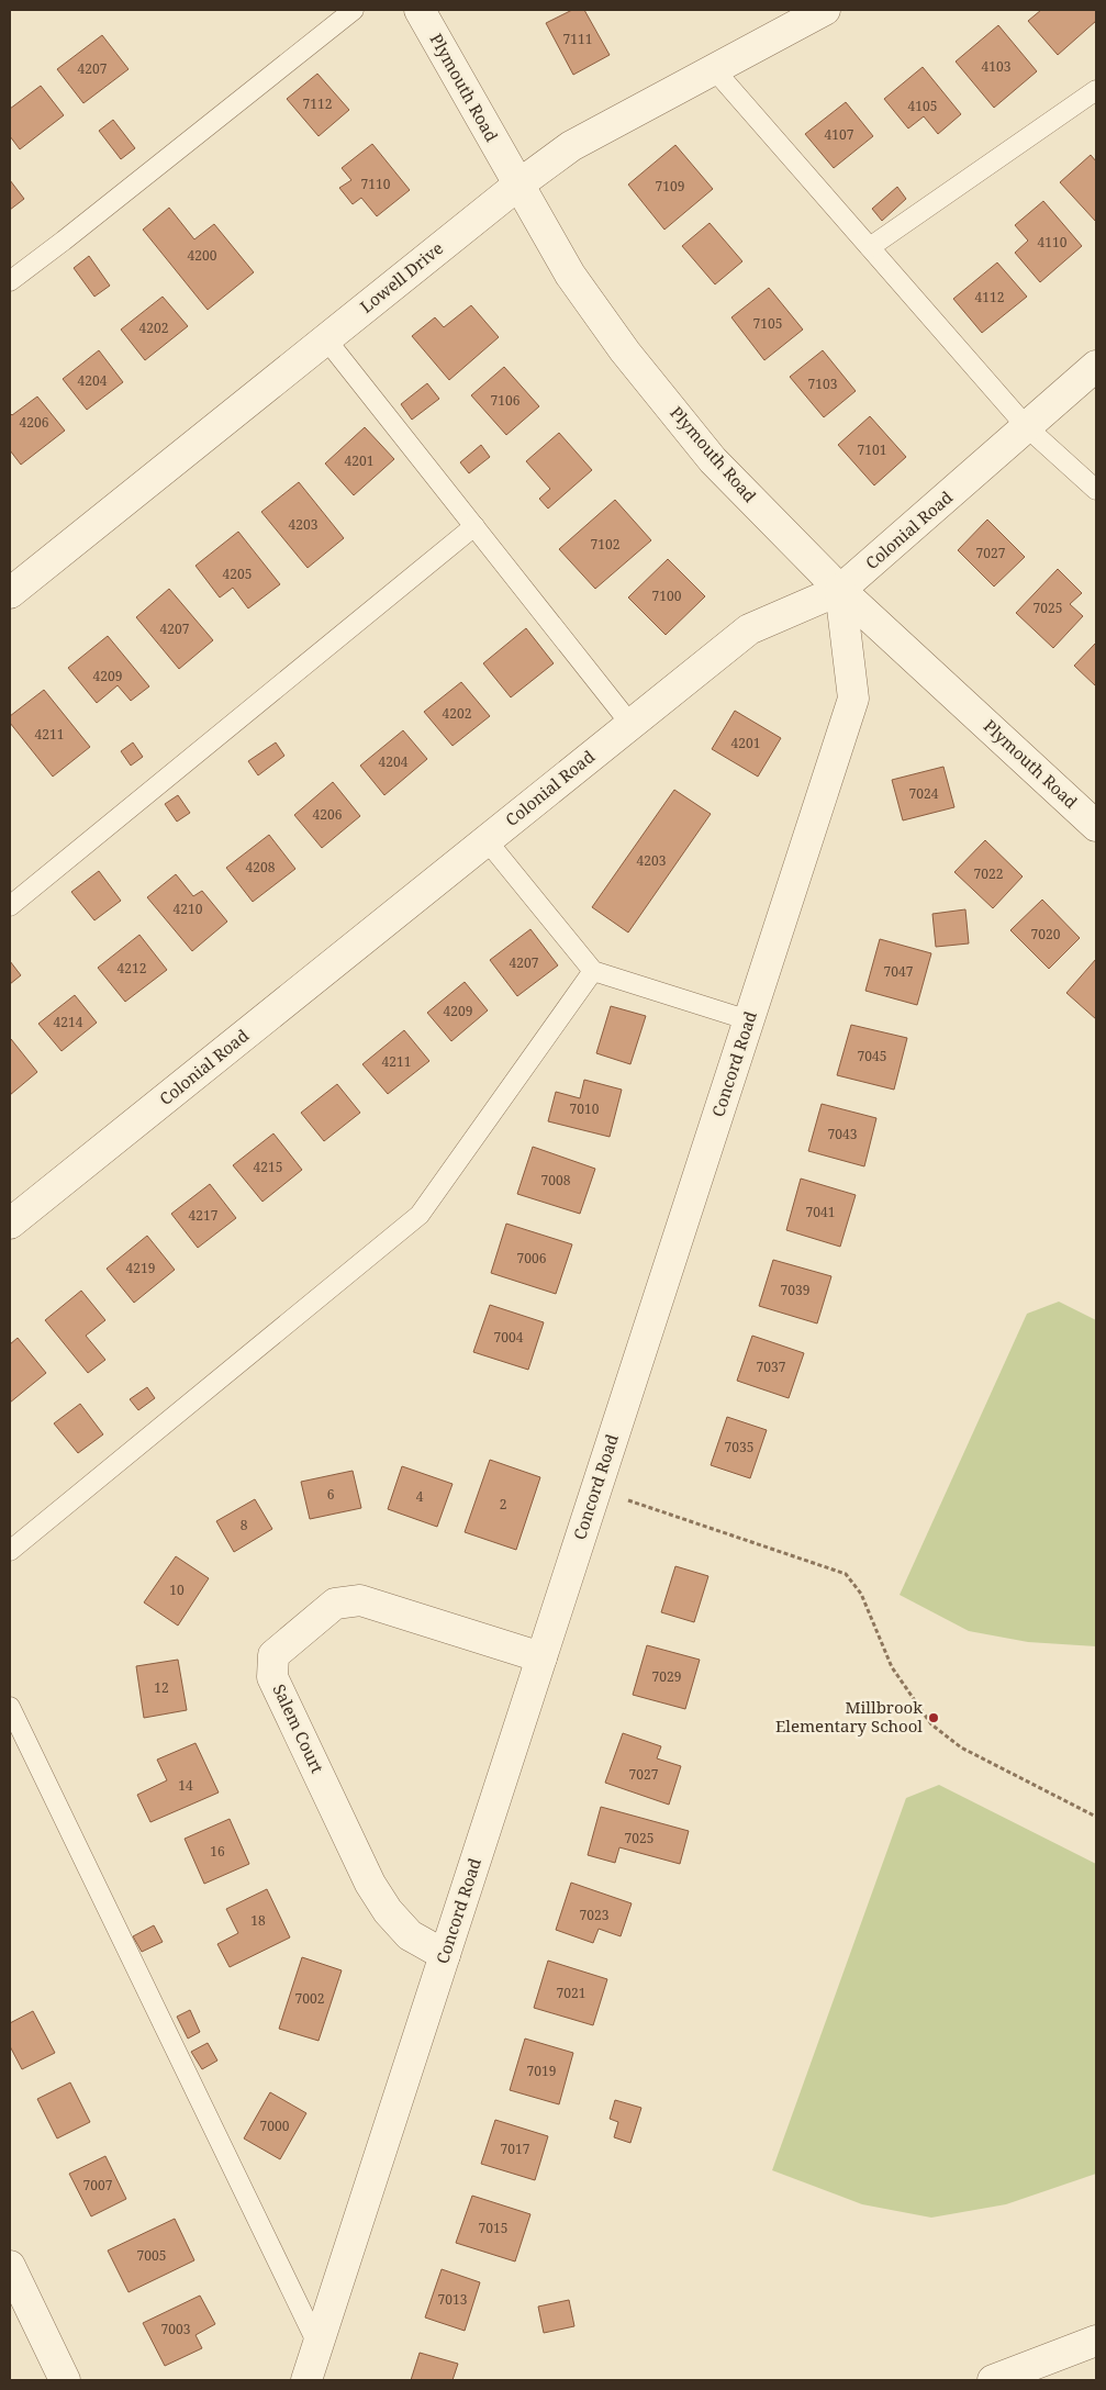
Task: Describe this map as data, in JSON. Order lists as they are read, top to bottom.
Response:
{
  "streets": {
    "street": [
      "Plymouth Road",
      "Lowell Drive",
      "Colonial Road",
      "Concord Road",
      "Salem Court"
    ]
  },
  "crossings": [
    ["Plymouth Road", "Lowell Drive"],
    ["Plymouth Road", "Colonial Road"],
    ["Plymouth Road", "Concord Road"],
    ["Colonial Road", "Concord Road"],
    ["Concord Road", "Salem Court"]
  ],
  "places": ["Millbrook Elementary School"],
  "house_numbers": [
    "7111",
    "4103",
    "4207",
    "7112",
    "4105",
    "4107",
    "7110",
    "7109",
    "4110",
    "4200",
    "4112",
    "7105",
    "4202",
    "4204",
    "7103",
    "7106",
    "4206",
    "7101",
    "4201",
    "4203",
    "7102",
    "7027",
    "4205",
    "7100",
    "7025",
    "4207",
    "4209",
    "4202",
    "4211",
    "4201",
    "4204",
    "7024",
    "4206",
    "4203",
    "4208",
    "7022",
    "4210",
    "7020",
    "4207",
    "4212",
    "7047",
    "4209",
    "4214",
    "7045",
    "4211",
    "7010",
    "7043",
    "4215",
    "7008",
    "7041",
    "4217",
    "7006",
    "4219",
    "7039",
    "7004",
    "7037",
    "7035",
    "6",
    "4",
    "2",
    "8",
    "10",
    "7029",
    "12",
    "7027",
    "14",
    "7025",
    "16",
    "7023",
    "18",
    "7021",
    "7002",
    "7019",
    "7000",
    "7017",
    "7007",
    "7015",
    "7005",
    "7013",
    "7003"
  ]
}
